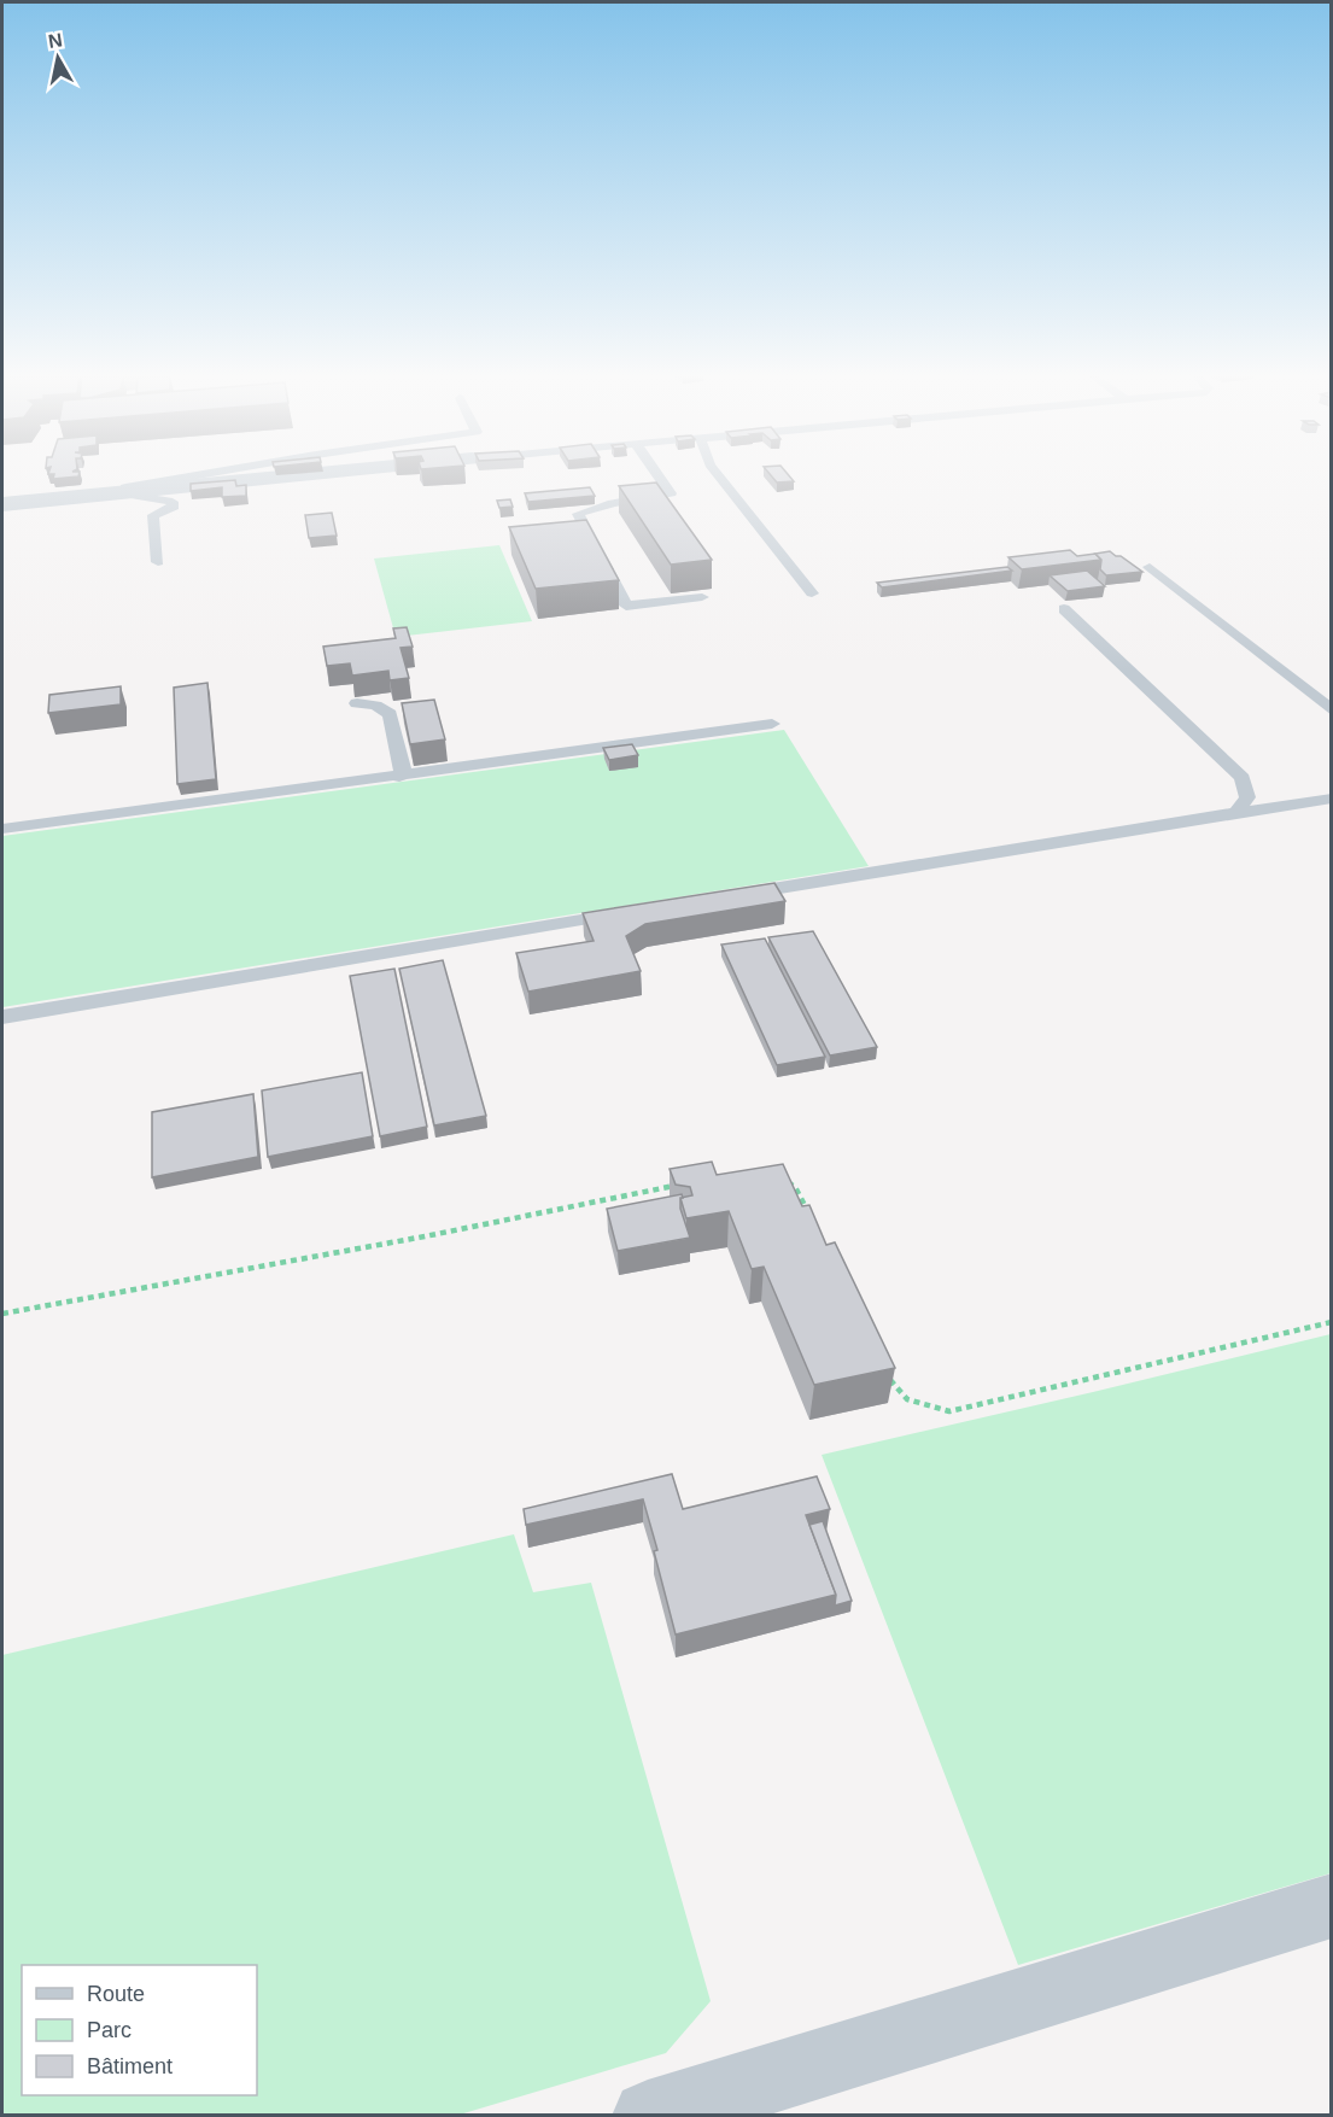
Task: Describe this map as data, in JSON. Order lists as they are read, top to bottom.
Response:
{
  "legend": ["Route", "Parc", "Bâtiment"],
  "north": "top"
}
